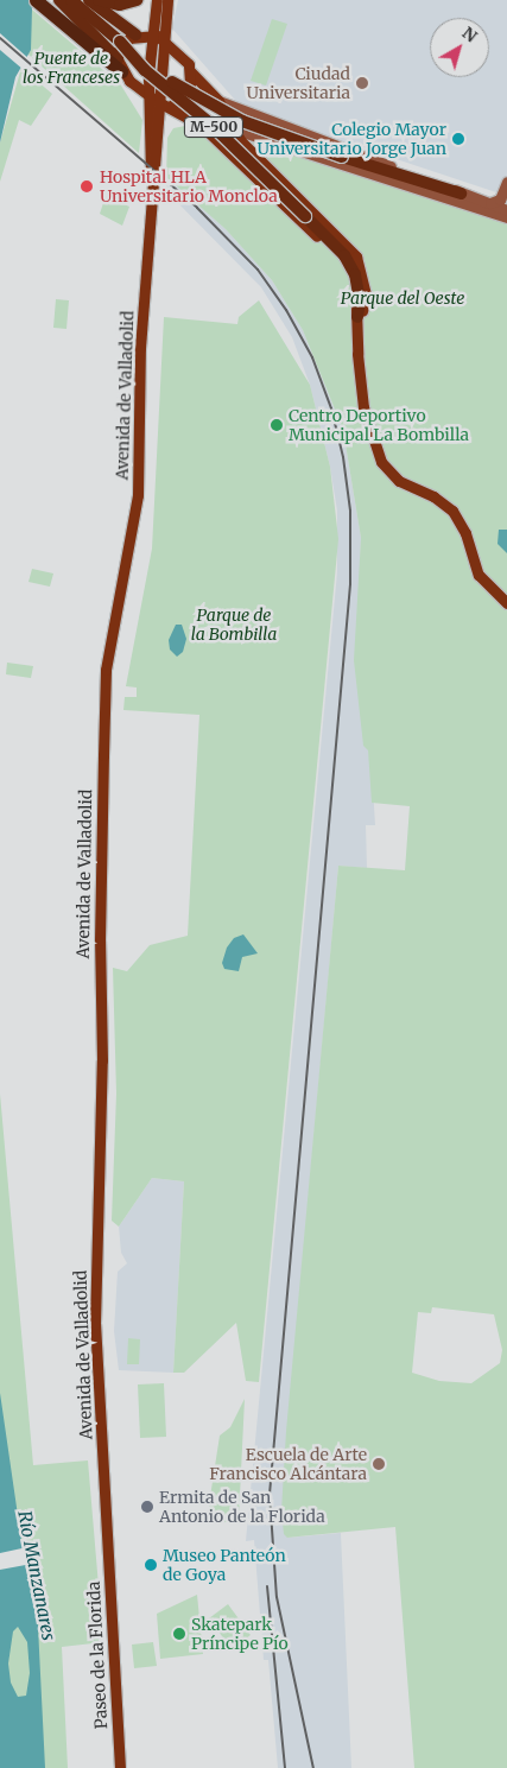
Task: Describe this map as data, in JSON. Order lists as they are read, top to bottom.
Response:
{
  "streets": {
    "highway": ["M-500"],
    "main road": ["Avenida de Valladolid", "Paseo de la Florida"]
  },
  "crossings": [
    ["Avenida de Valladolid", "Paseo de la Florida"]
  ],
  "water": ["Río Manzanares"],
  "parks": ["Puente de los Franceses", "Parque del Oeste", "Parque de la Bombilla"],
  "places": [
    "Ciudad Universitaria",
    "Colegio Mayor Universitario Jorge Juan",
    "Hospital HLA Universitario Moncloa",
    "Centro Deportivo Municipal La Bombilla",
    "Escuela de Arte Francisco Alcántara",
    "Ermita de San Antonio de la Florida",
    "Museo Panteón de Goya",
    "Skatepark Príncipe Pío"
  ],
  "north": "top right"
}
